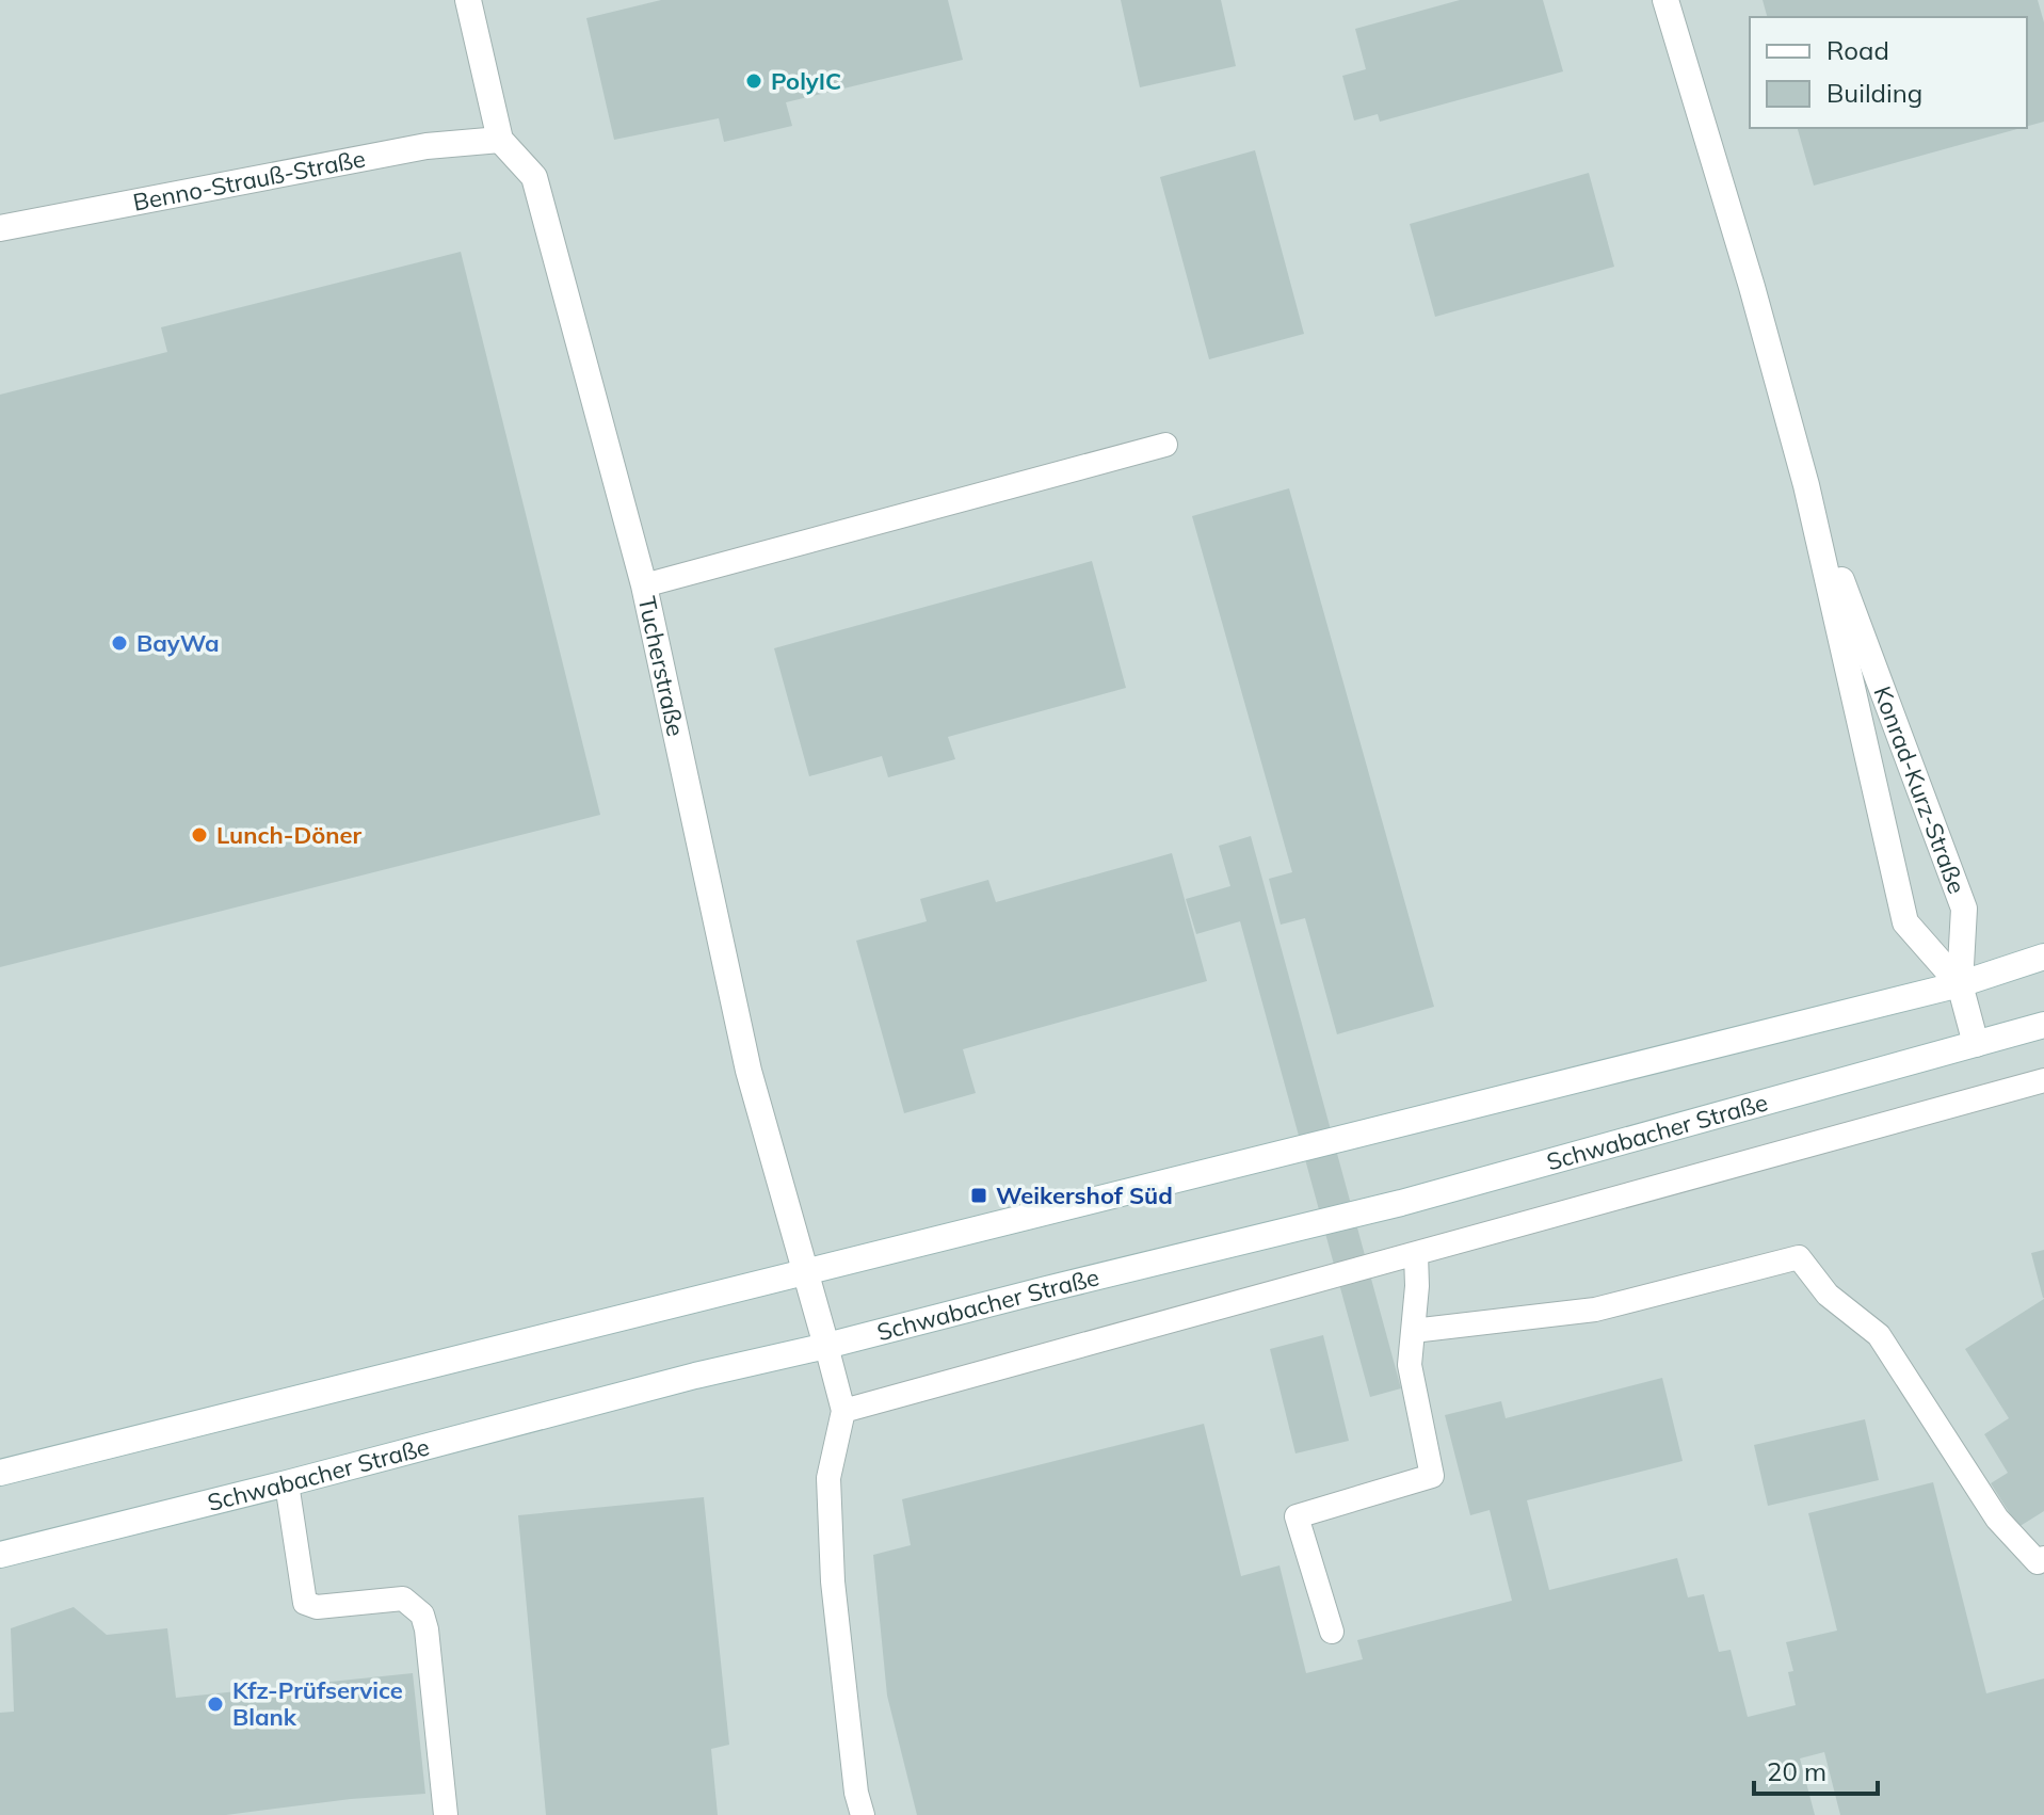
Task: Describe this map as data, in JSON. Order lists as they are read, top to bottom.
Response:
{
  "streets": {
    "main road": [
      "Benno-Strauß-Straße",
      "Tucherstraße",
      "Konrad-Kurz-Straße",
      "Schwabacher Straße"
    ]
  },
  "crossings": [
    ["Benno-Strauß-Straße", "Tucherstraße"],
    ["Tucherstraße", "Schwabacher Straße"]
  ],
  "places": {
    "other": [
      "PolyIC",
      "BayWa",
      "Lunch-Döner",
      "Kfz-Prüfservice Blank"
    ],
    "transit": ["Weikershof Süd"]
  },
  "legend": ["Road", "Building"],
  "scale_bar": "20 m"
}
